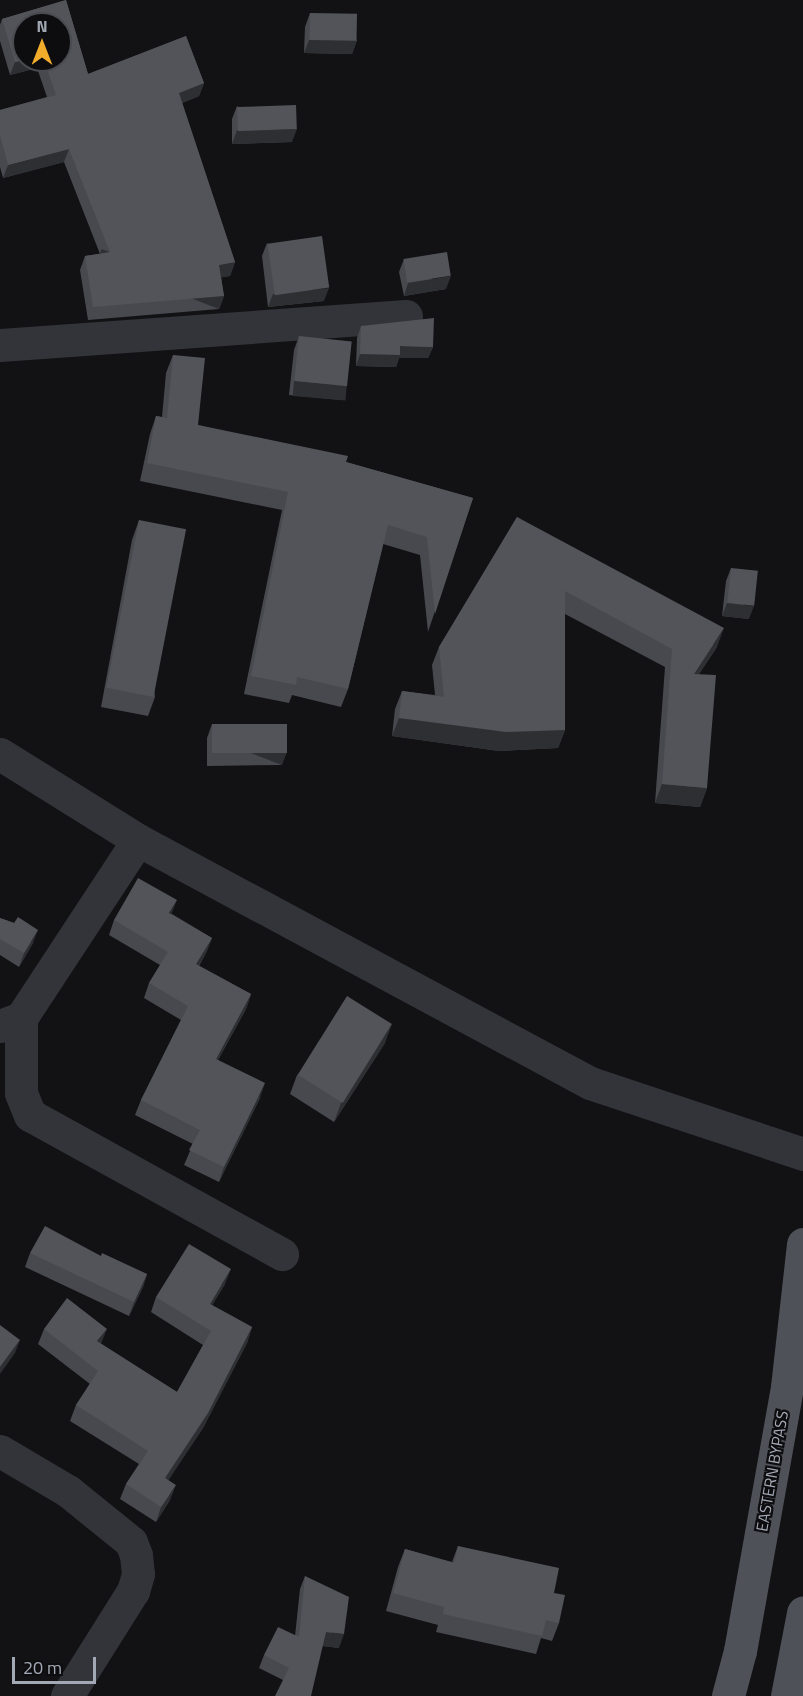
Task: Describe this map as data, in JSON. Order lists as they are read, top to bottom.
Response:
{
  "streets": {
    "main road": ["EASTERN BYPASS"]
  },
  "scale_bar": "20 m",
  "north": "top"
}
